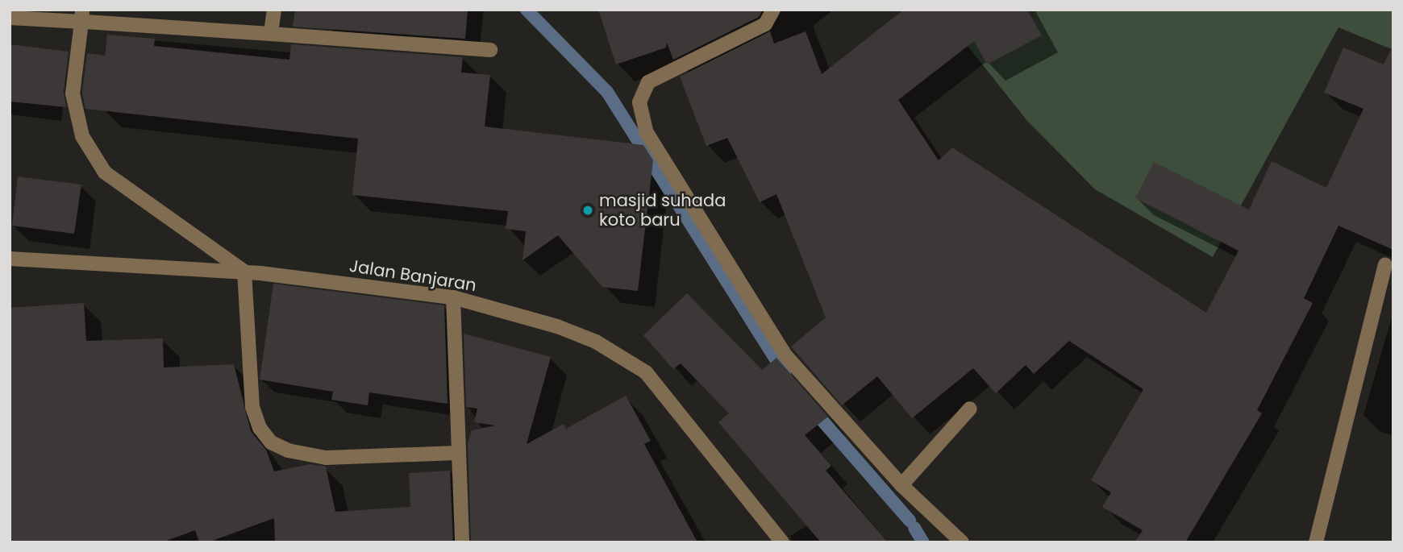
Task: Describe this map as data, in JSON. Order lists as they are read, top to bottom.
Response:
{
  "streets": {
    "street": ["Jalan Banjaran"]
  },
  "places": ["masjid suhada koto baru"]
}
